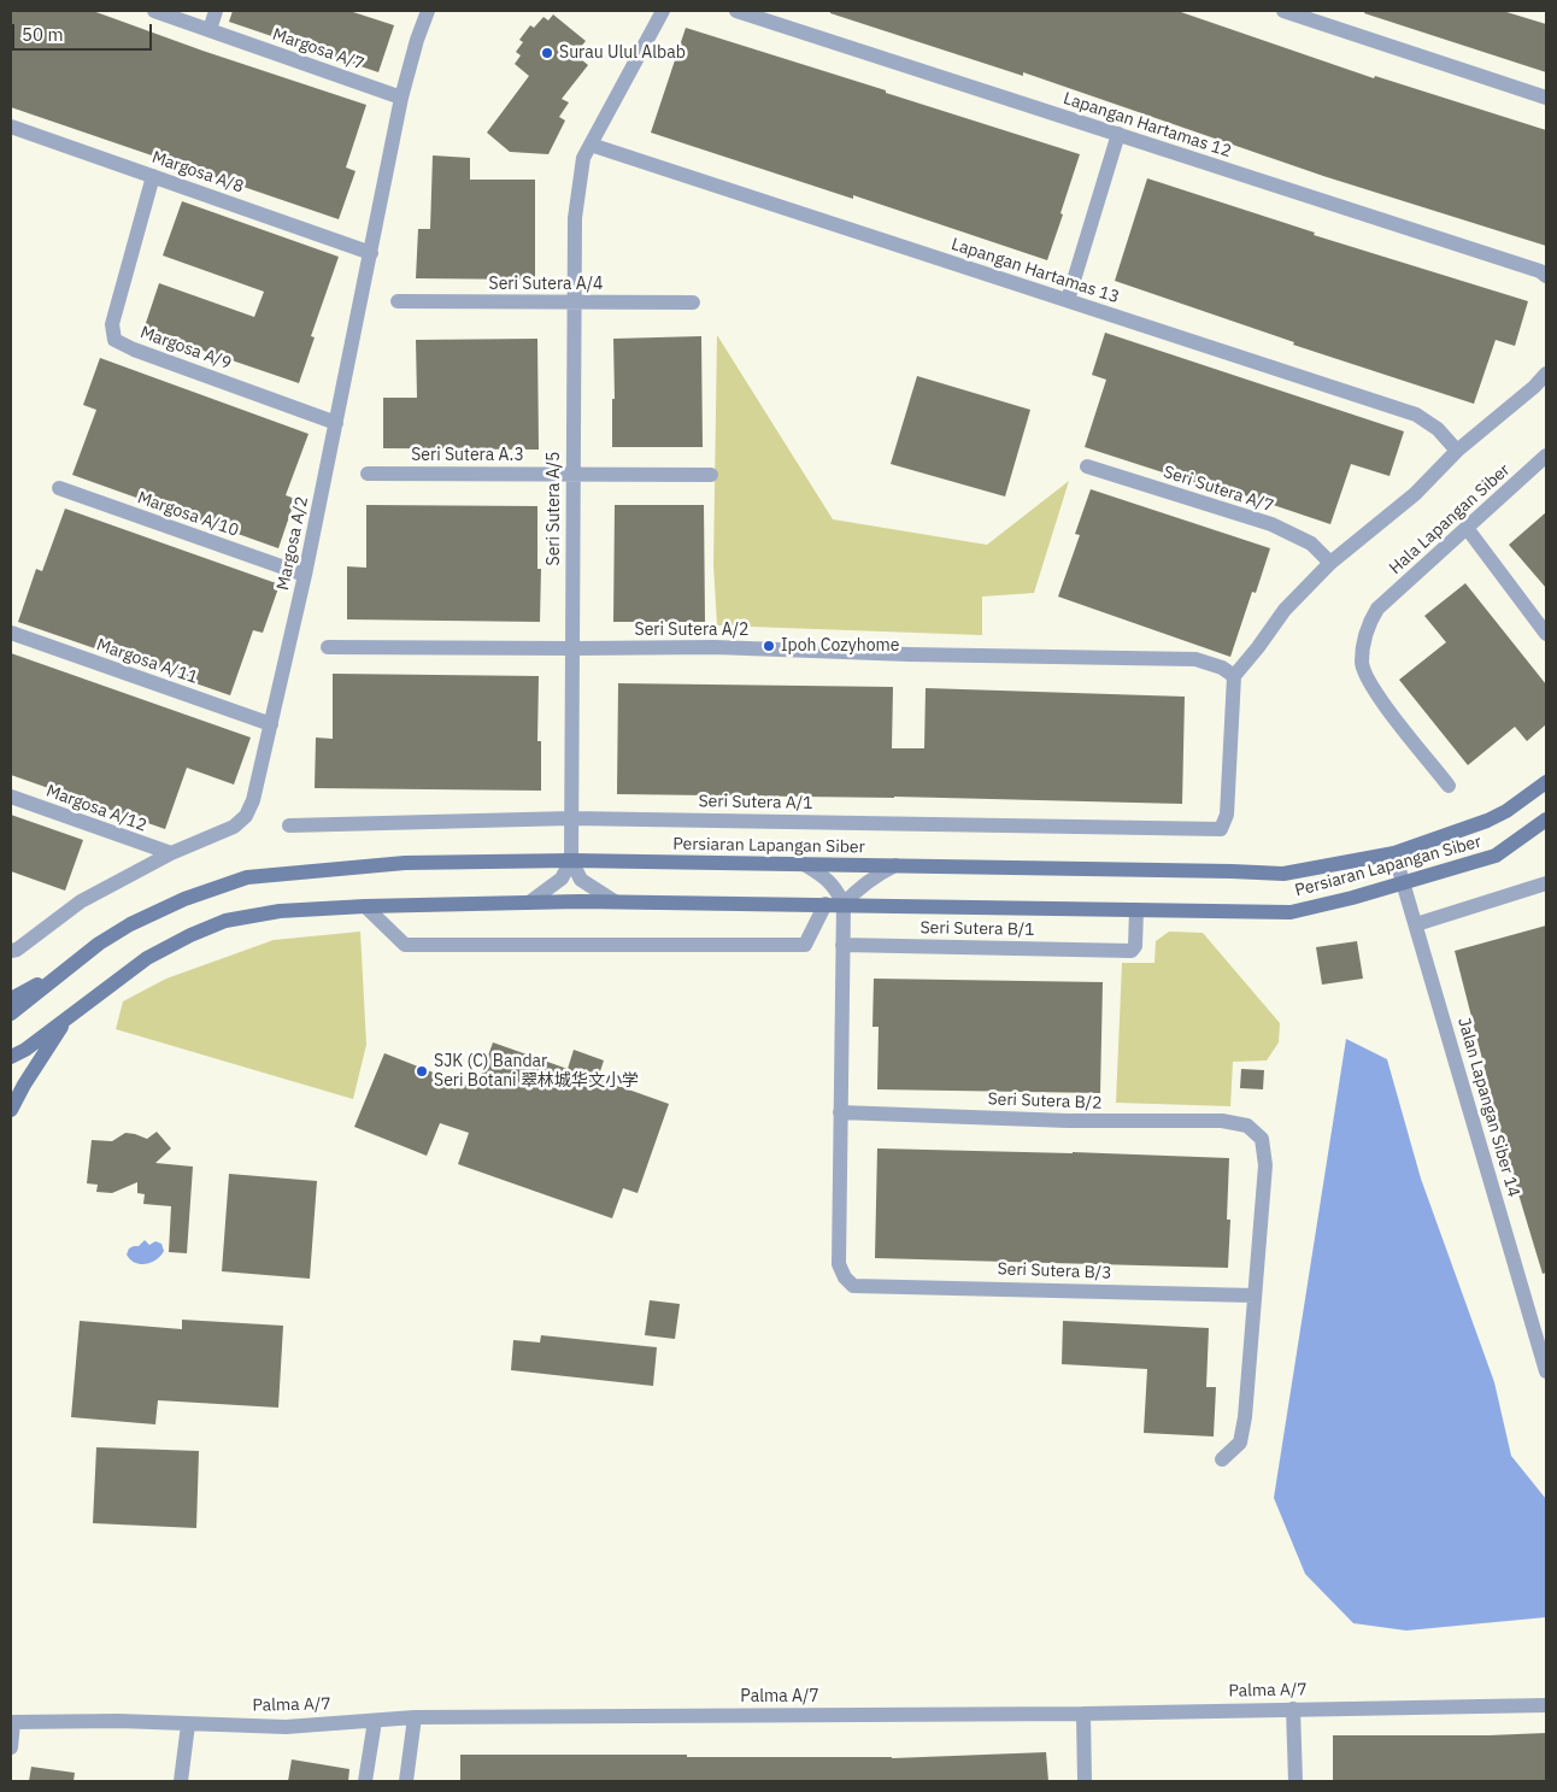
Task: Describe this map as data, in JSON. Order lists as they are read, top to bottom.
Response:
{
  "streets": {
    "main road": ["Persiaran Lapangan Siber"],
    "street": [
      "Margosa A/7",
      "Lapangan Hartamas 12",
      "Margosa A/8",
      "Lapangan Hartamas 13",
      "Seri Sutera A/4",
      "Margosa A/9",
      "Seri Sutera A.3",
      "Seri Sutera A/7",
      "Seri Sutera A/5",
      "Margosa A/10",
      "Hala Lapangan Siber",
      "Margosa A/2",
      "Seri Sutera A/2",
      "Margosa A/11",
      "Seri Sutera A/1",
      "Margosa A/12",
      "Seri Sutera B/1",
      "Seri Sutera B/2",
      "Jalan Lapangan Siber 14",
      "Seri Sutera B/3",
      "Palma A/7"
    ]
  },
  "crossings": [
    ["Margosa A/7", "Margosa A/2"],
    ["Margosa A/8", "Margosa A/9"],
    ["Margosa A/8", "Margosa A/2"],
    ["Lapangan Hartamas 13", "Seri Sutera A/5"],
    ["Seri Sutera A/4", "Seri Sutera A/5"],
    ["Margosa A/9", "Margosa A/2"],
    ["Seri Sutera A.3", "Seri Sutera A/5"],
    ["Seri Sutera A/5", "Seri Sutera A/2"],
    ["Seri Sutera A/5", "Seri Sutera A/1"],
    ["Seri Sutera A/5", "Persiaran Lapangan Siber"],
    ["Margosa A/10", "Margosa A/2"],
    ["Margosa A/2", "Margosa A/11"],
    ["Margosa A/2", "Margosa A/12"],
    ["Seri Sutera A/2", "Seri Sutera A/1"],
    ["Persiaran Lapangan Siber", "Seri Sutera B/1"],
    ["Persiaran Lapangan Siber", "Jalan Lapangan Siber 14"],
    ["Seri Sutera B/2", "Seri Sutera B/3"]
  ],
  "places": ["Surau Ulul Albab", "Ipoh Cozyhome", "SJK (C) Bandar Seri Botani 翠林城华文小学"],
  "scale_bar": "50 m"
}
